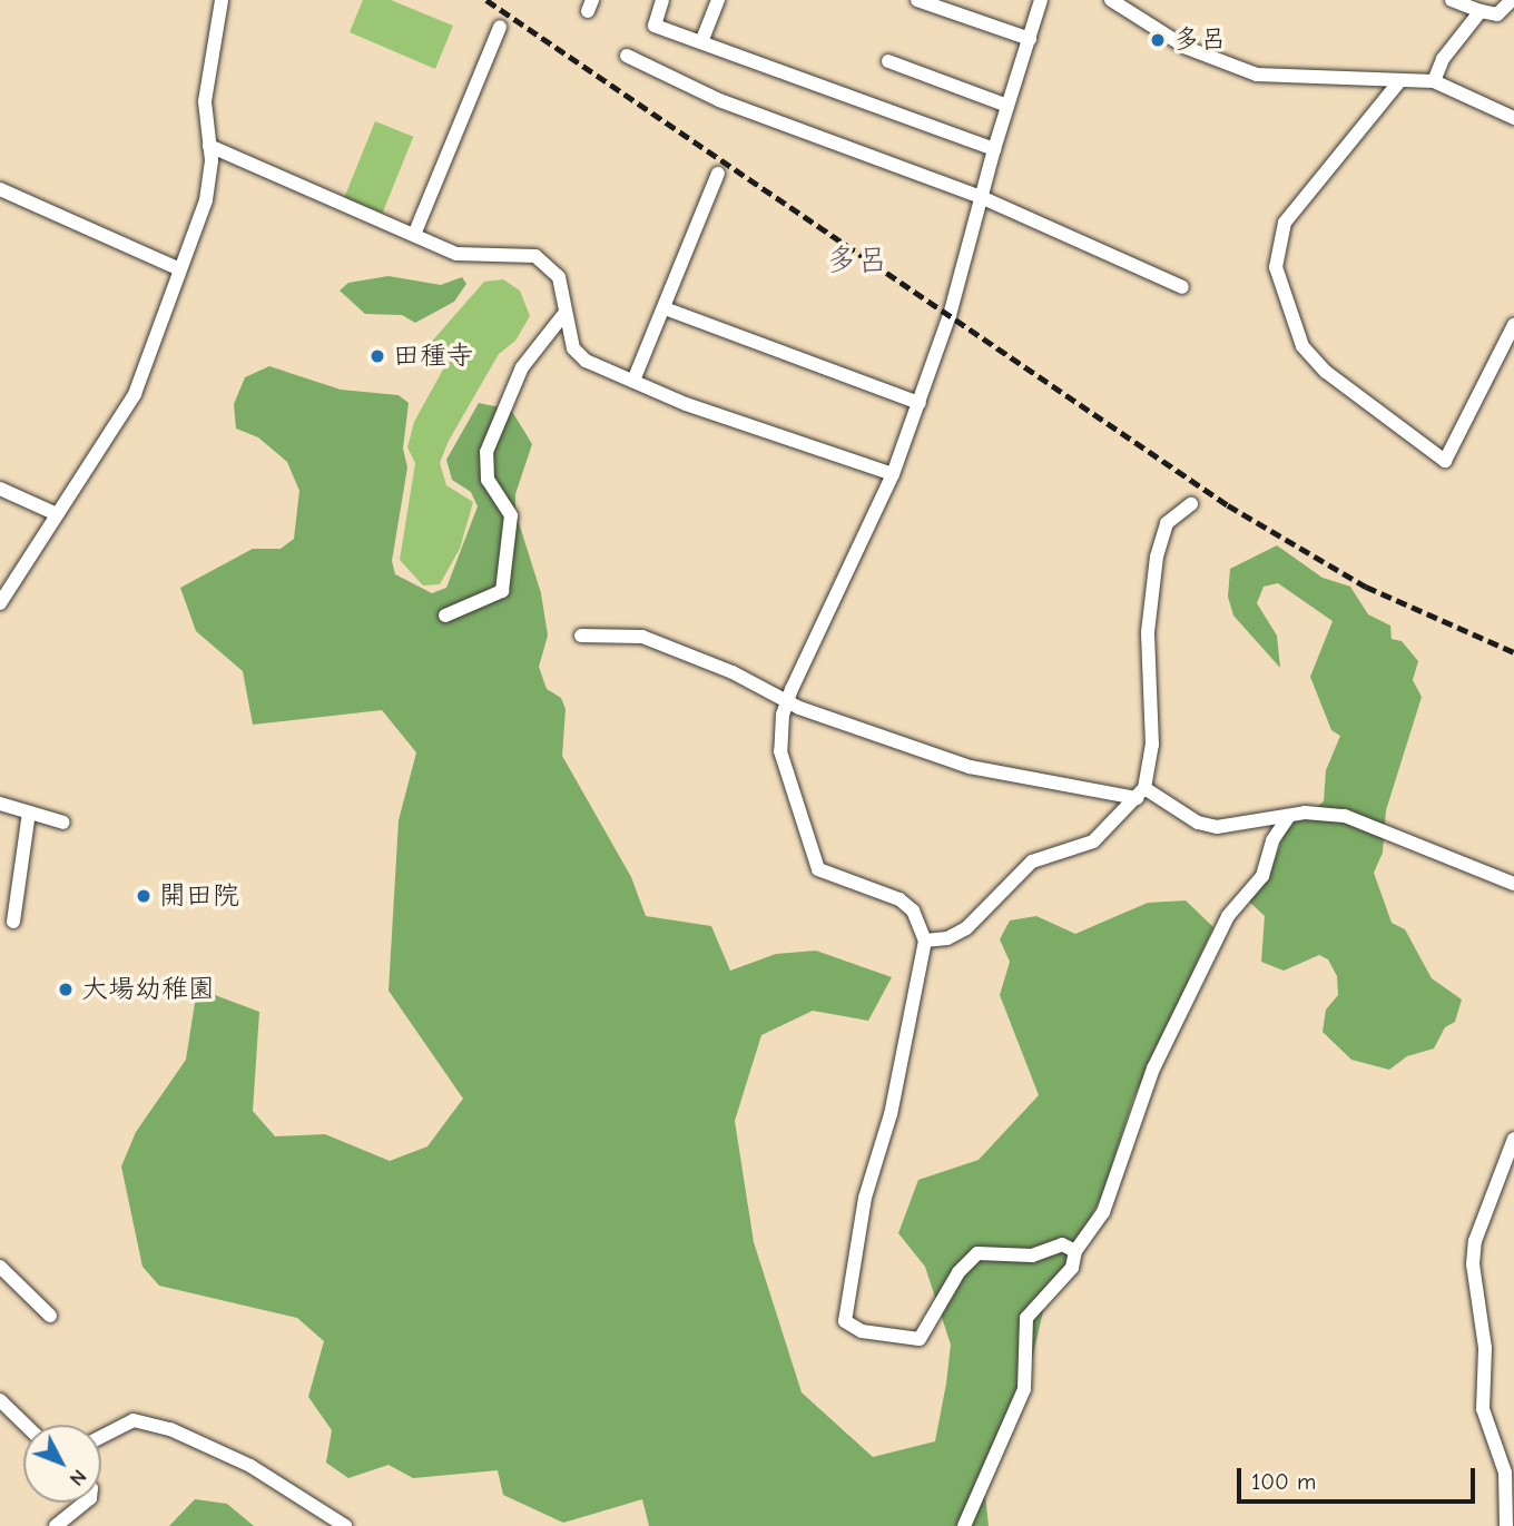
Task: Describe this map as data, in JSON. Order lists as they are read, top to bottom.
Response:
{
  "districts": ["多呂"],
  "places": [
    "多呂",
    "田種寺",
    "開田院",
    "大場幼稚園"
  ],
  "scale_bar": "100 m",
  "north": "bottom right"
}
